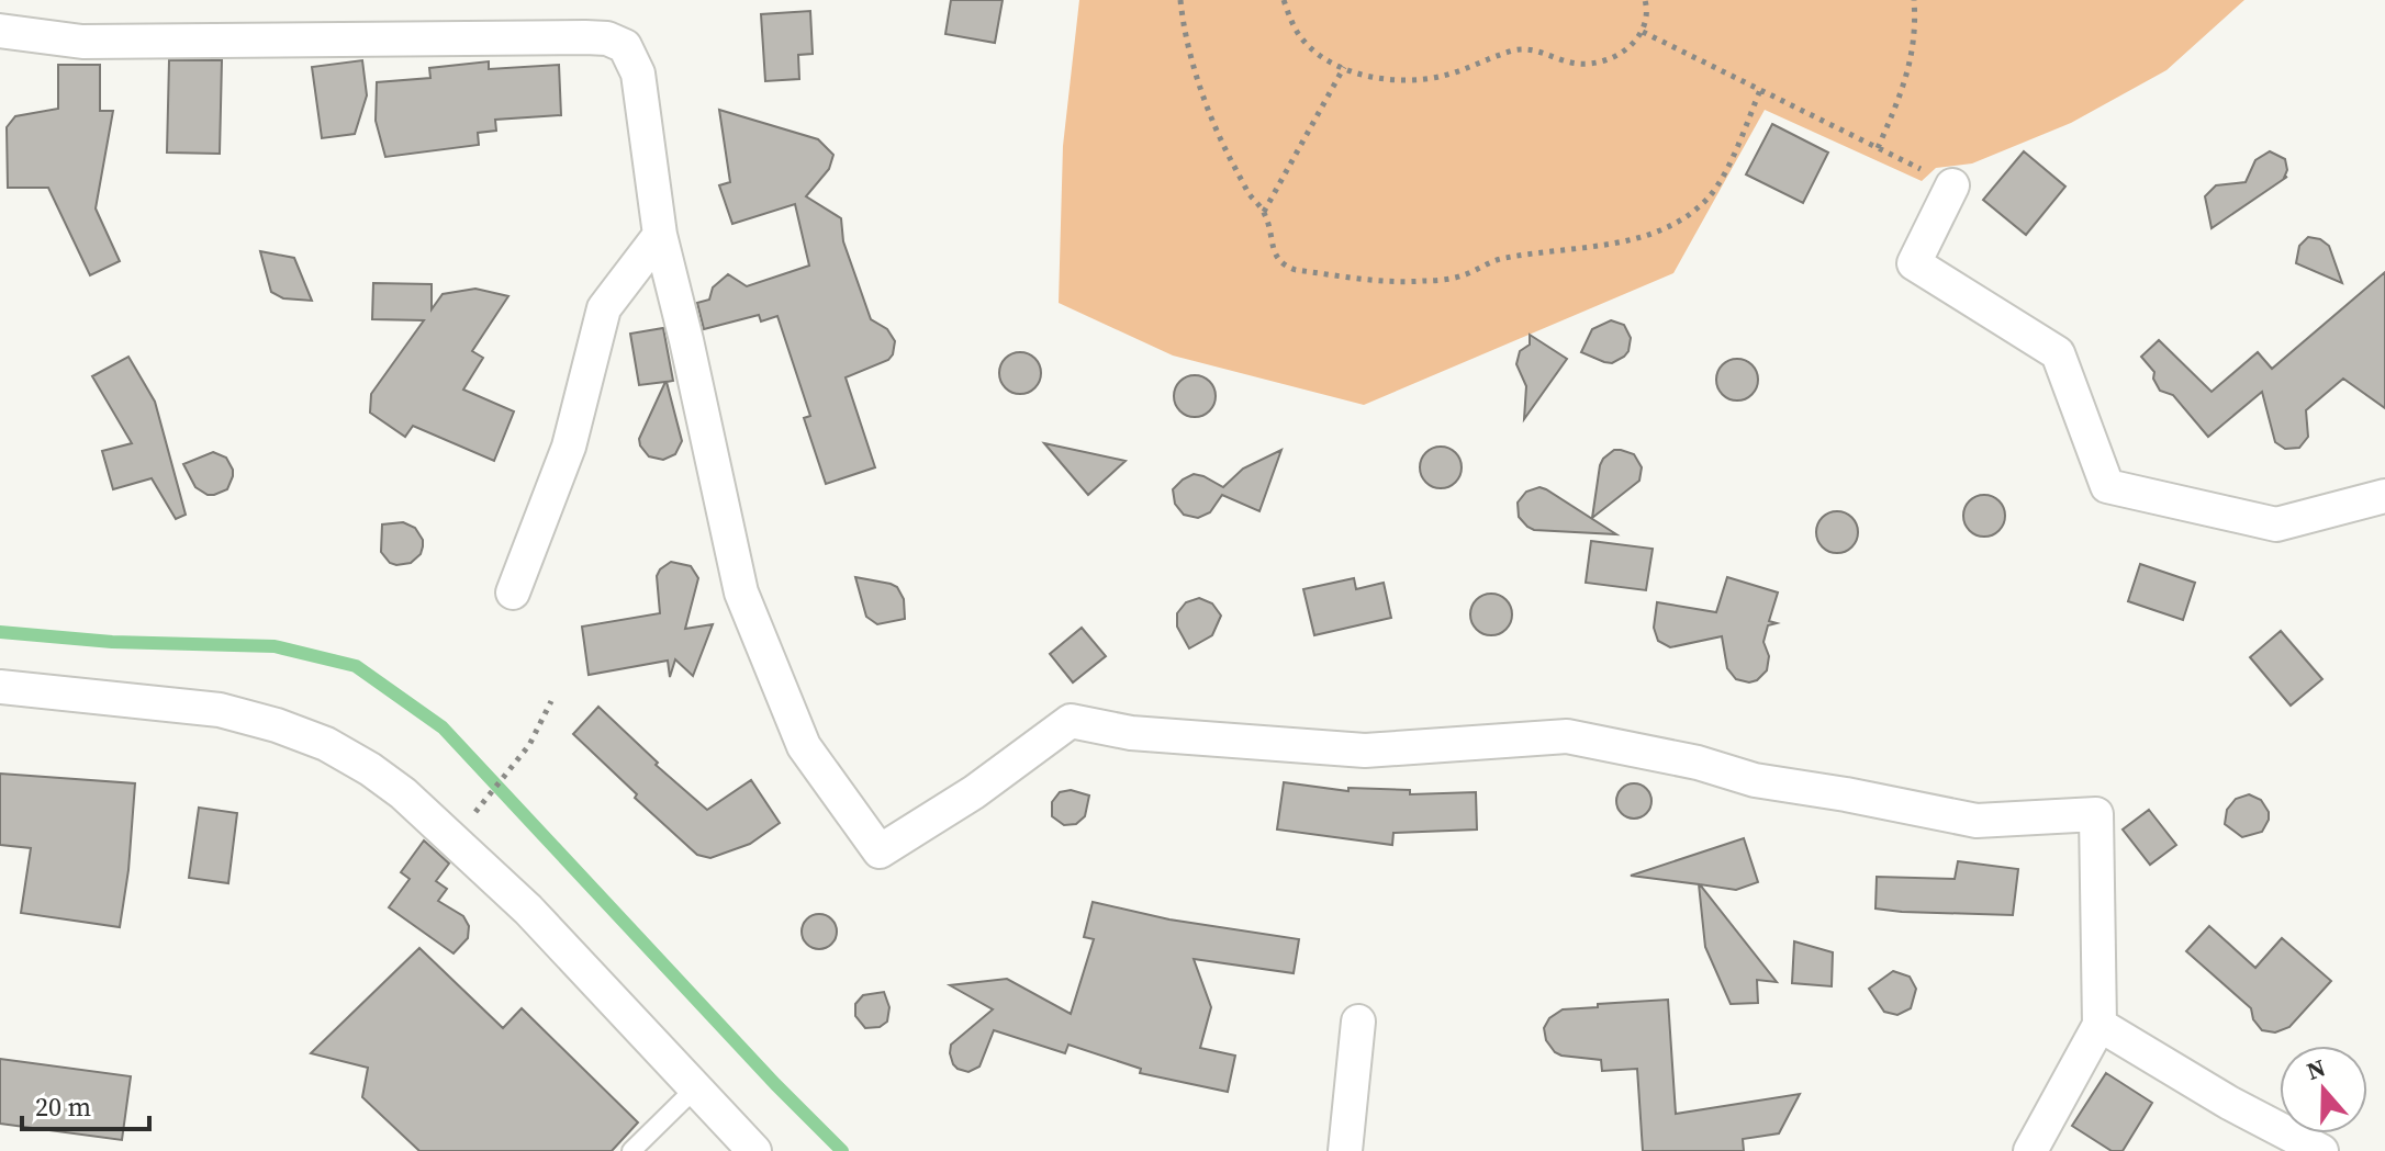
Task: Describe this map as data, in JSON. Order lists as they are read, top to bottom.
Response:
{
  "scale_bar": "20 m",
  "north": "top"
}
